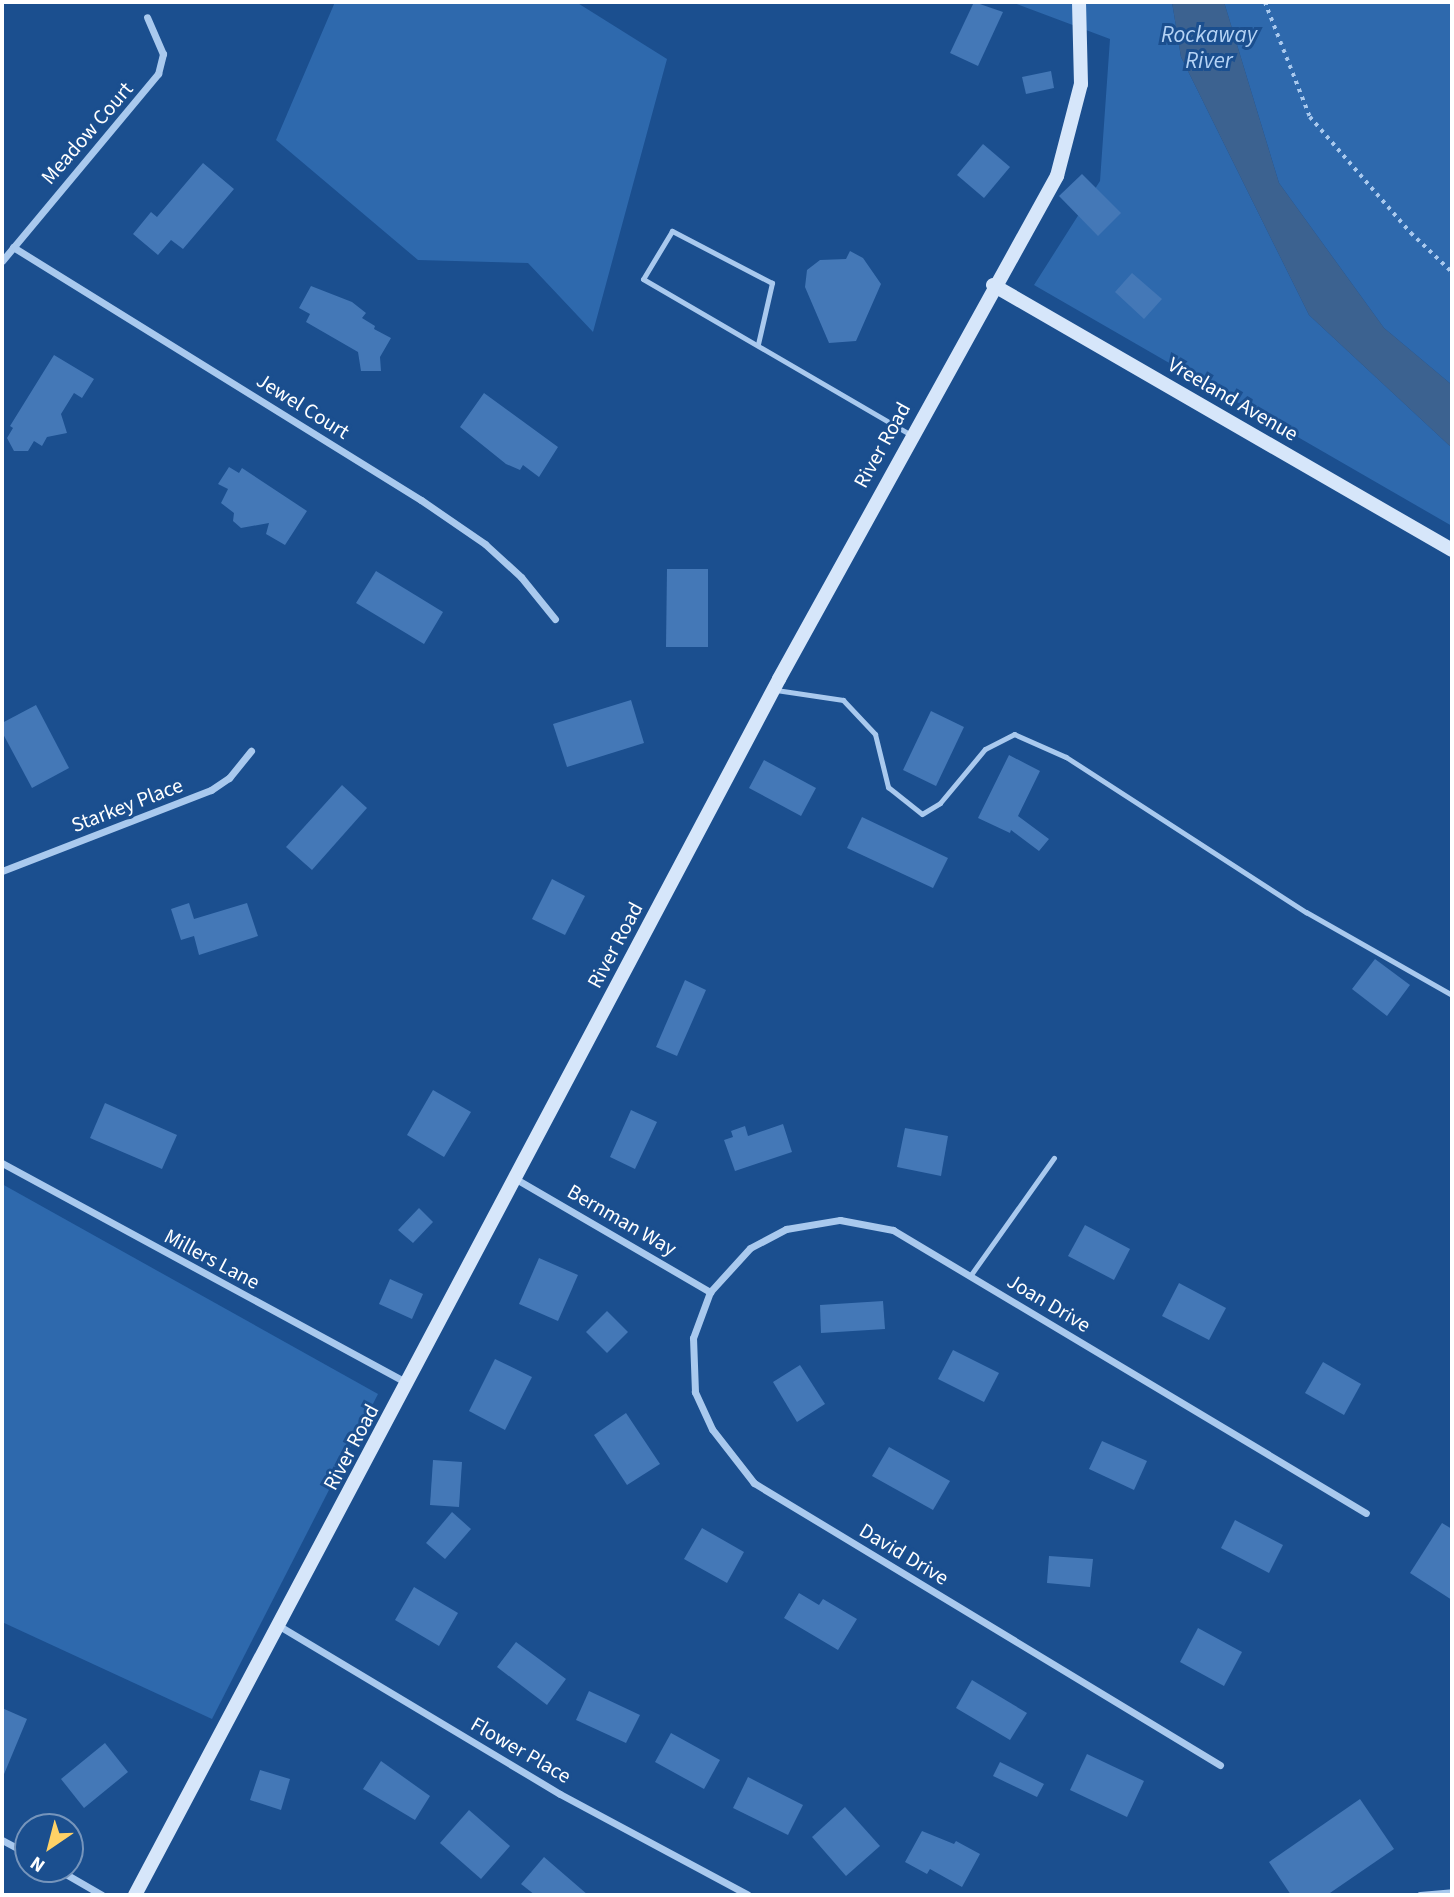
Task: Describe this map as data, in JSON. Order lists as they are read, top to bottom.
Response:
{
  "streets": {
    "street": [
      "Meadow Court",
      "Vreeland Avenue",
      "Jewel Court",
      "River Road",
      "Starkey Place",
      "Bernman Way",
      "Millers Lane",
      "Joan Drive",
      "David Drive",
      "Flower Place"
    ]
  },
  "crossings": [
    ["Meadow Court", "Jewel Court"],
    ["Vreeland Avenue", "River Road"],
    ["River Road", "Bernman Way"],
    ["River Road", "Millers Lane"],
    ["River Road", "Flower Place"],
    ["Bernman Way", "Joan Drive"],
    ["Bernman Way", "David Drive"],
    ["Joan Drive", "David Drive"]
  ],
  "water": ["Rockaway River"],
  "north": "bottom left"
}
